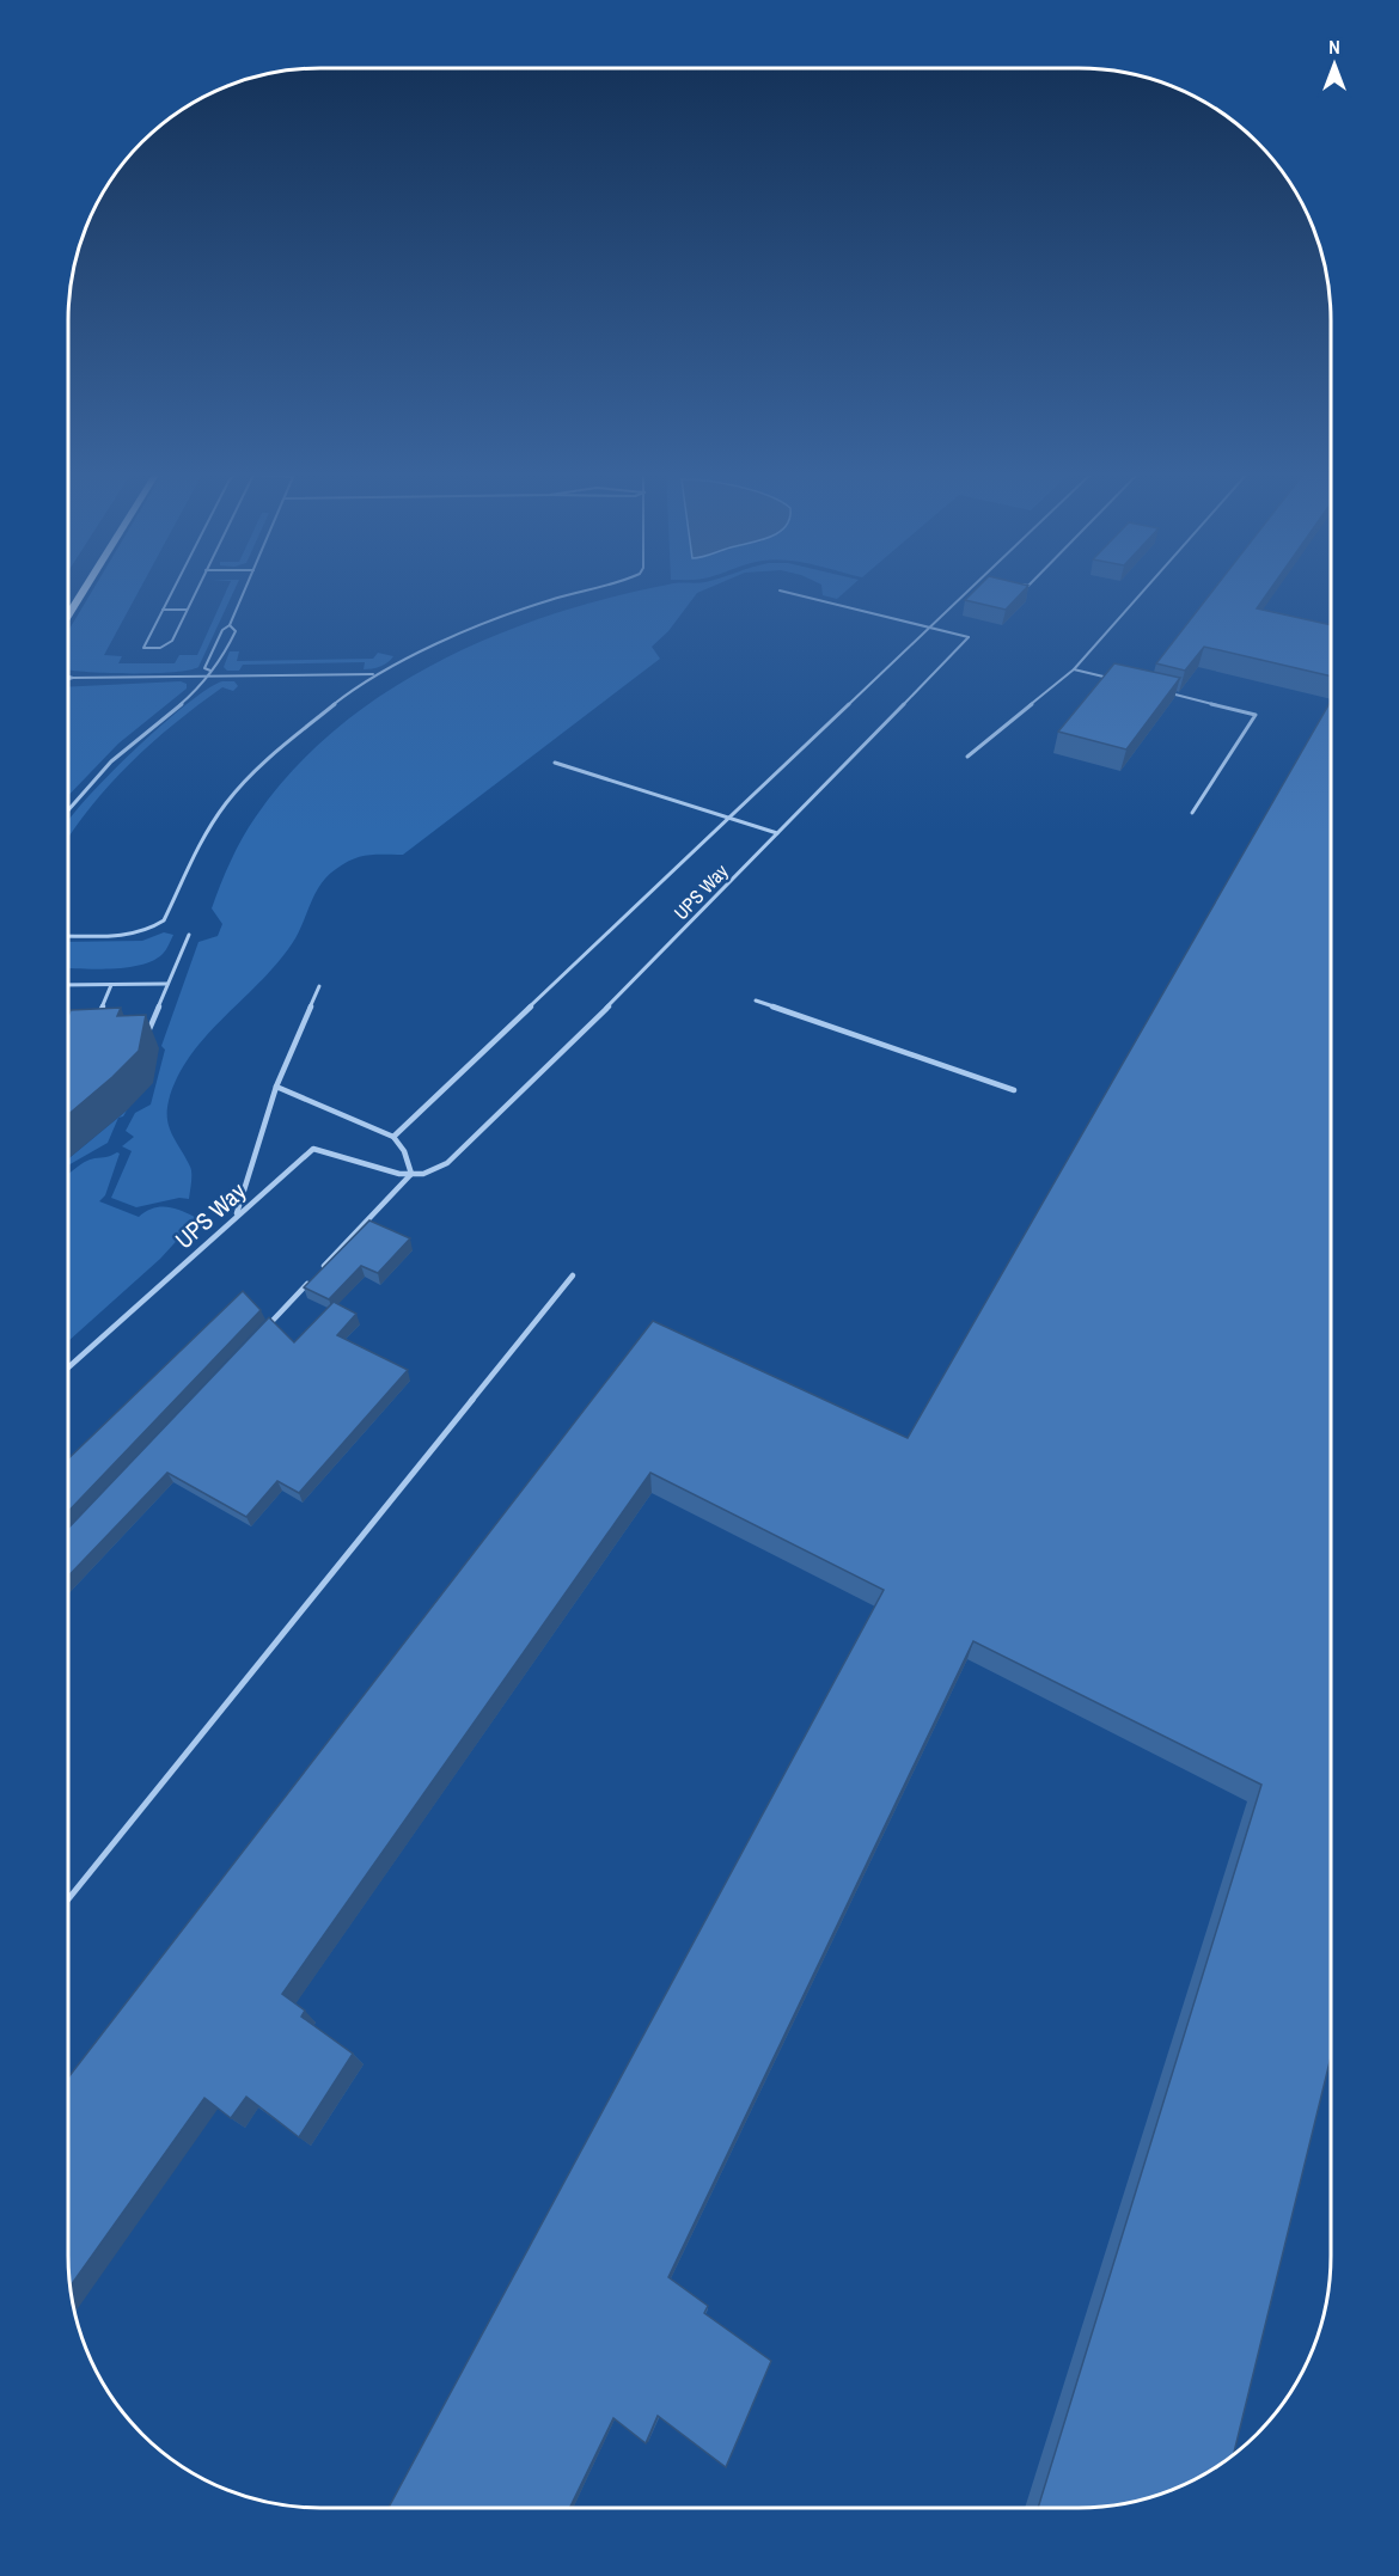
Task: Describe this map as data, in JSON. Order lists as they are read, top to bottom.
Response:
{
  "streets": {
    "lane": ["UPS Way"]
  },
  "north": "top"
}
